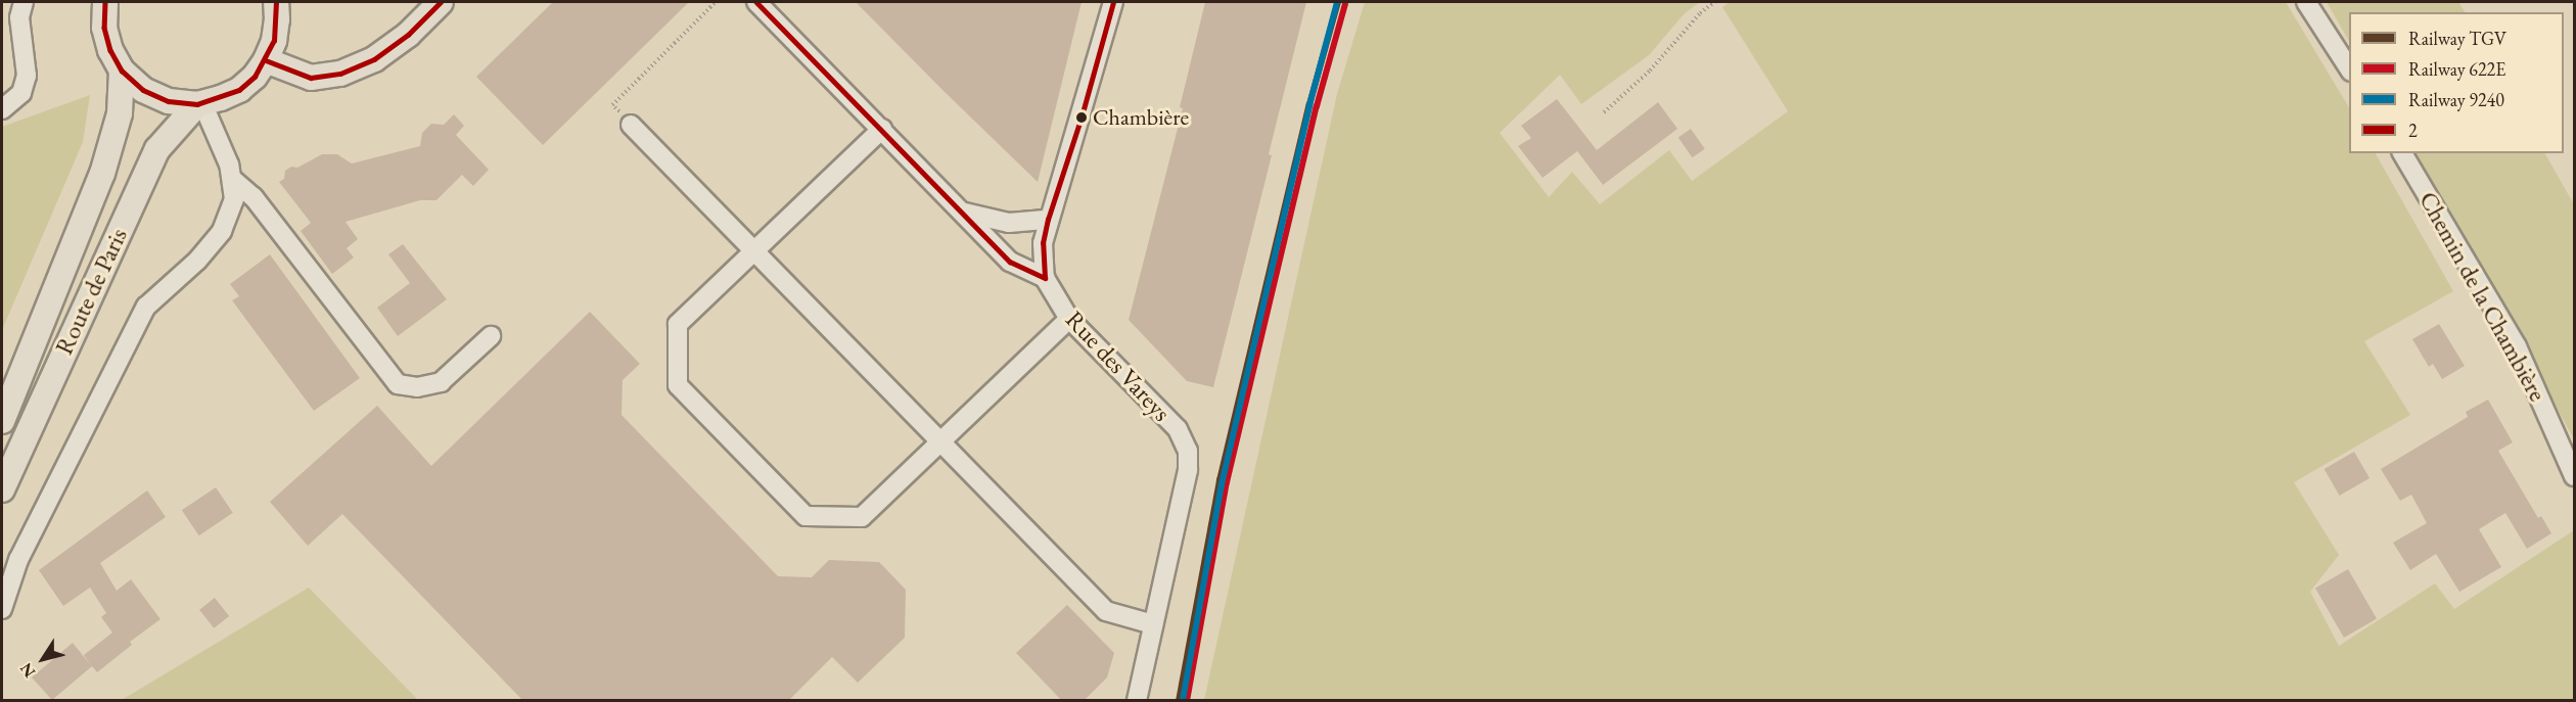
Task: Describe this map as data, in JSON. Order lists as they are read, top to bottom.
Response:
{
  "streets": {
    "main road": ["Route de Paris"],
    "street": ["Chemin de la Chambière", "Rue des Vareys"]
  },
  "places": ["Chambière"],
  "lines": [
    "rail line TGV",
    "rail line 9240",
    "transit line 2",
    "rail line 622E"
  ],
  "legend": [
    "Railway TGV",
    "Railway 622E",
    "Railway 9240",
    "2"
  ],
  "north": "bottom left"
}
